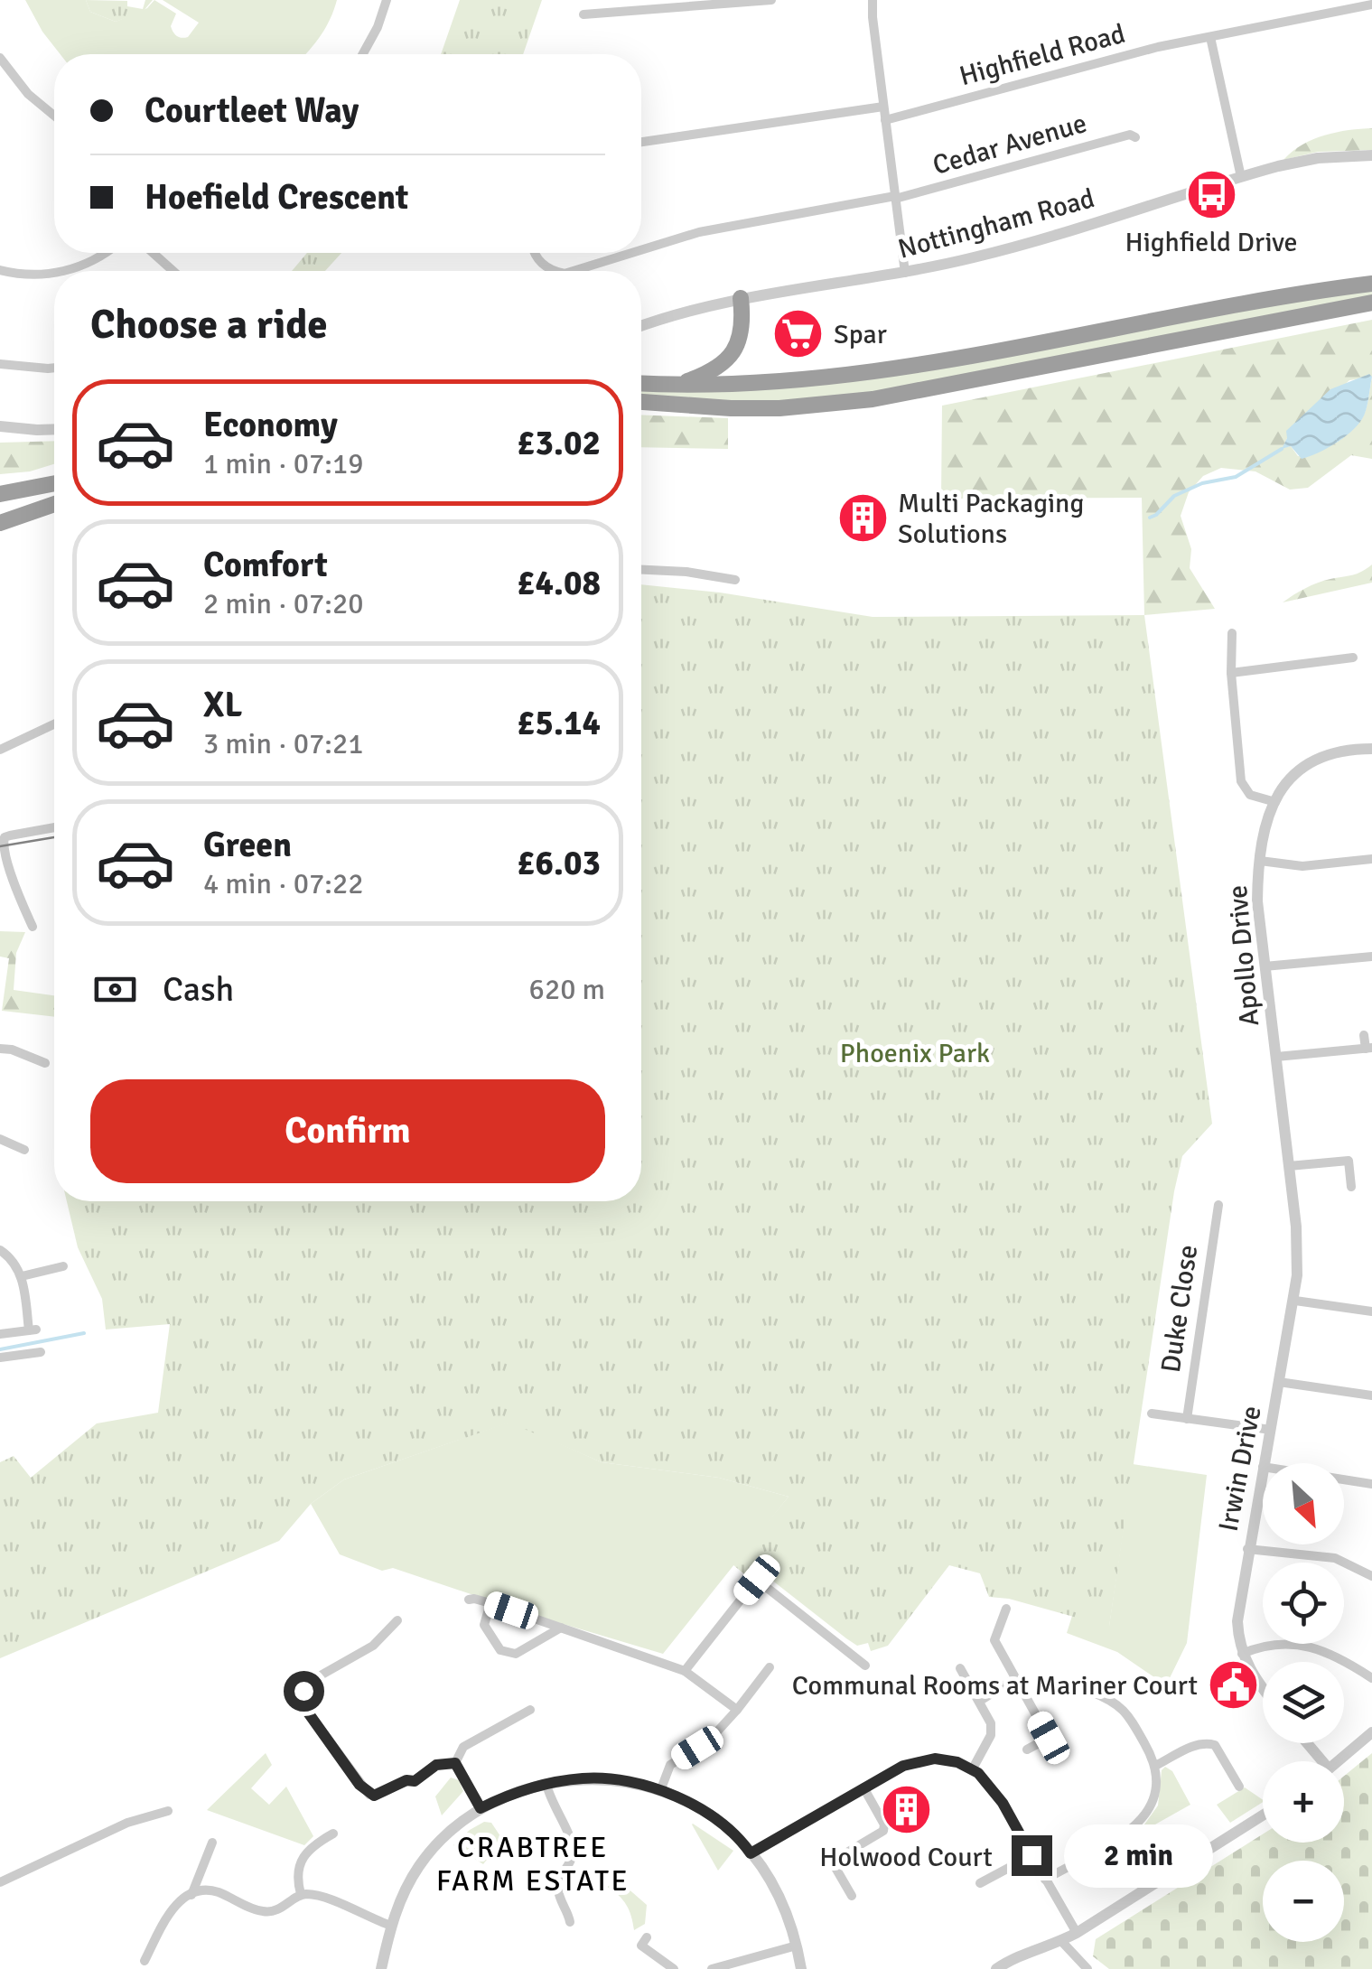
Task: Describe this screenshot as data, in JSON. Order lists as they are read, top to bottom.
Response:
{
  "streets": {
    "street": [
      "Highfield Road",
      "Cedar Avenue",
      "Nottingham Road",
      "Apollo Drive",
      "Duke Close",
      "Irwin Drive"
    ]
  },
  "crossings": [
    ["Apollo Drive", "Irwin Drive"]
  ],
  "districts": ["CRABTREE FARM ESTATE"],
  "parks": ["Phoenix Park"],
  "places": {
    "bus stop": ["Highfield Drive"],
    "supermarket": ["Spar"],
    "building": ["Multi Packaging Solutions", "Holwood Court"],
    "public building": ["Communal Rooms at Mariner Court"]
  },
  "north": "bottom right",
  "page": {
    "banner": ["Courtleet Way", "Hoefield Crescent"],
    "heading": "Choose a ride",
    "list": [
      {
        "name": "Economy",
        "note": "1 min · 07:19",
        "value": "£3.02"
      },
      {
        "name": "Comfort",
        "note": "2 min · 07:20",
        "value": "£4.08"
      },
      {
        "name": "XL",
        "note": "3 min · 07:21",
        "value": "£5.14"
      },
      {
        "name": "Green",
        "note": "4 min · 07:22",
        "value": "£6.03"
      }
    ],
    "pay": ["Cash", "620 m"],
    "buttons": "Confirm",
    "map_buttons": ["+", "−"],
    "bubble": "2 min"
  }
}
